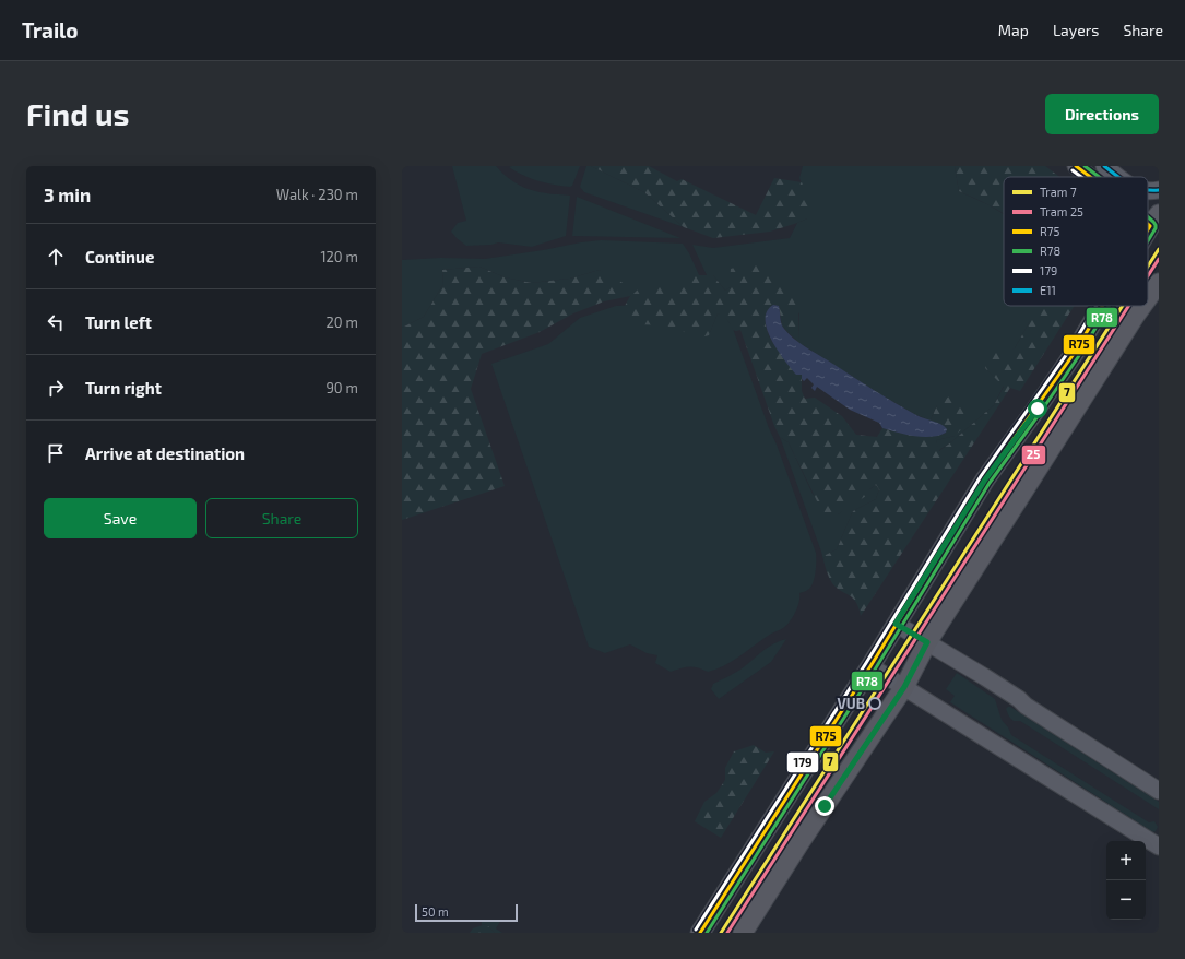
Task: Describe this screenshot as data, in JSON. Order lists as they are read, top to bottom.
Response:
{
  "places": ["VUB"],
  "lines": [
    "transit line R75",
    "transit line R78",
    "transit line E11",
    "transit line 179",
    "tram line 7",
    "tram line 25"
  ],
  "legend": [
    "Tram 7",
    "Tram 25",
    "R75",
    "R78",
    "179",
    "E11"
  ],
  "scale_bar": "50 m",
  "page": {
    "header": "Trailo",
    "nav": ["Map", "Layers", "Share"],
    "buttons": [
      "Directions",
      ["Save", "Share"]
    ],
    "title": "Find us",
    "heading": ["3 min", "Walk · 230 m"],
    "list": [
      ["Continue", "120 m"],
      ["Turn left", "20 m"],
      ["Turn right", "90 m"],
      "Arrive at destination"
    ],
    "map_buttons": ["+", "−"],
    "scale": "50 m"
  }
}
